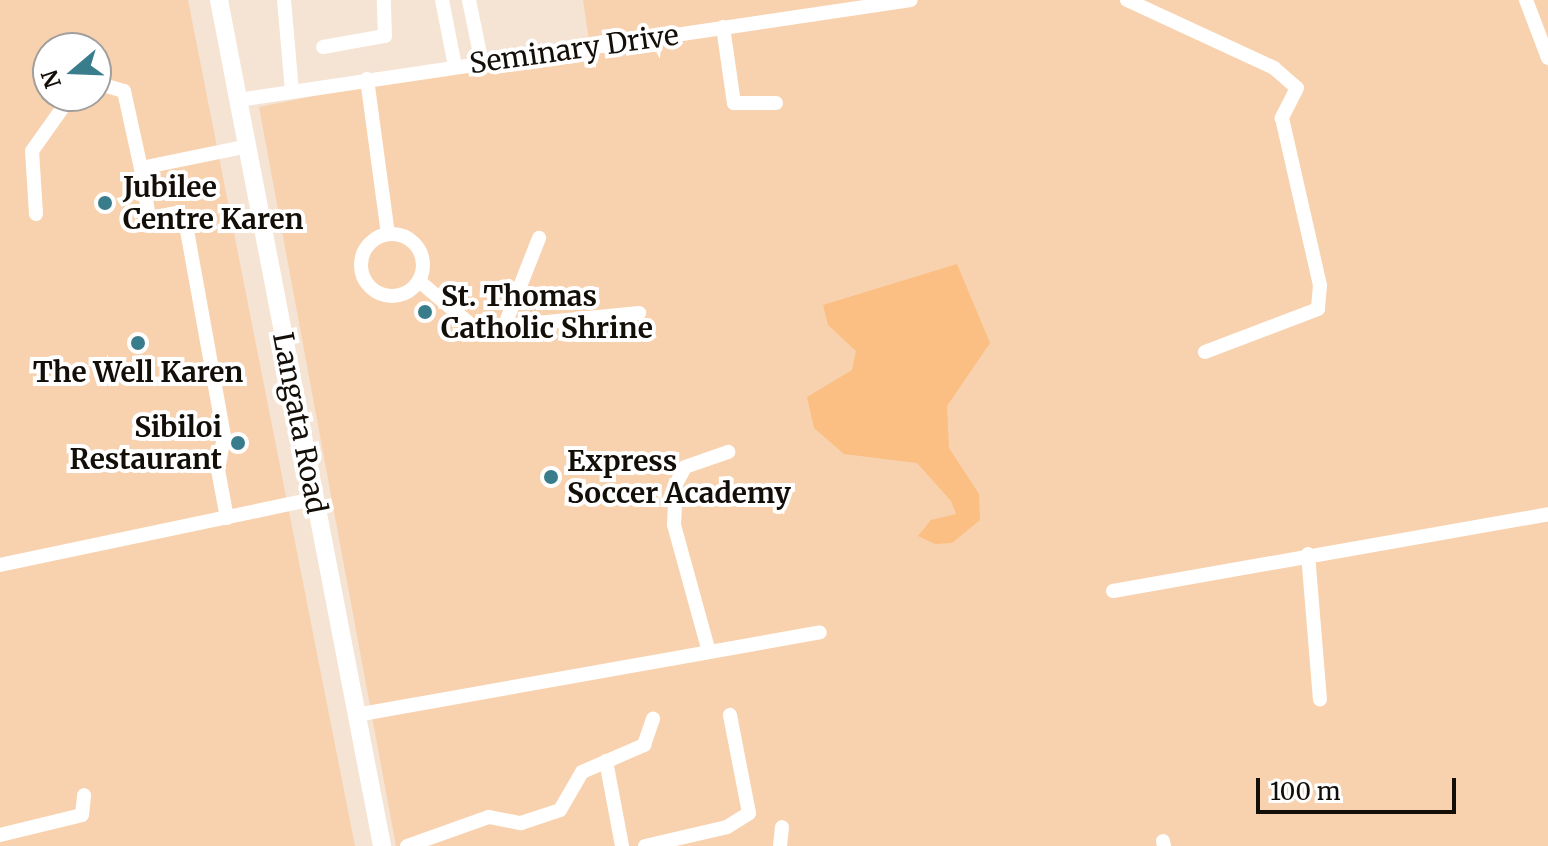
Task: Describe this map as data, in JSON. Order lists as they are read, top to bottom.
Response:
{
  "streets": {
    "main road": ["Langata Road"],
    "street": ["Seminary Drive"]
  },
  "crossings": [
    ["Seminary Drive", "Langata Road"]
  ],
  "places": [
    "Jubilee Centre Karen",
    "St. Thomas Catholic Shrine",
    "The Well Karen",
    "Sibiloi Restaurant",
    "Express Soccer Academy"
  ],
  "scale_bar": "100 m",
  "north": "left"
}
